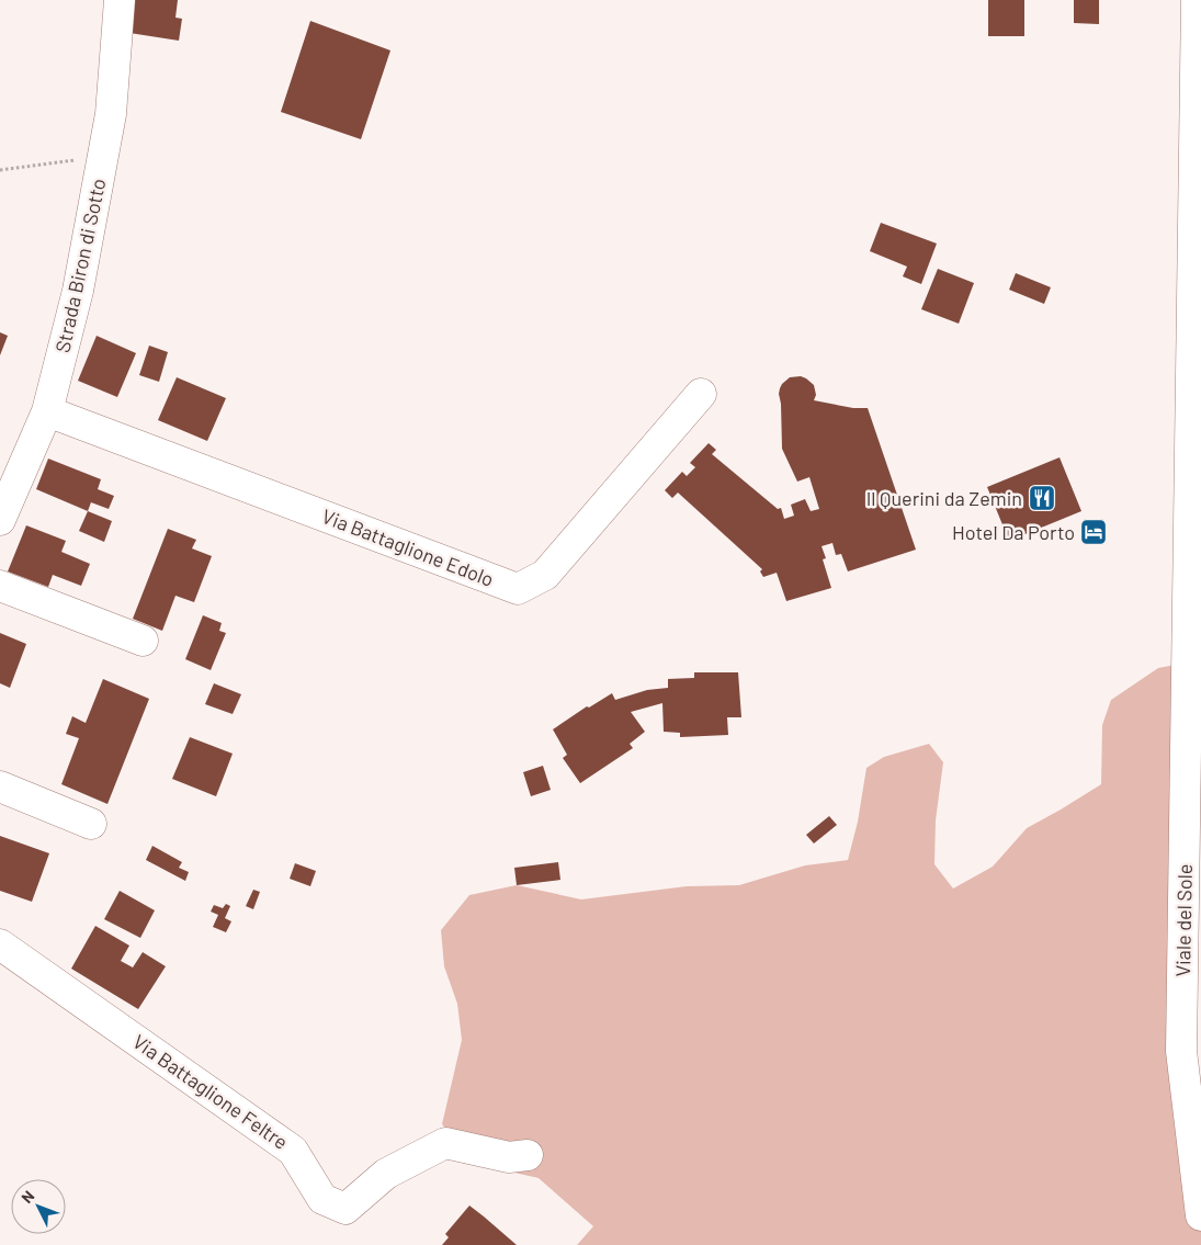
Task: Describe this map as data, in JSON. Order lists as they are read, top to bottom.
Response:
{
  "streets": {
    "street": [
      "Strada Biron di Sotto",
      "Via Battaglione Edolo",
      "Viale del Sole",
      "Via Battaglione Feltre"
    ]
  },
  "crossings": [
    ["Strada Biron di Sotto", "Via Battaglione Edolo"]
  ],
  "places": {
    "restaurant": ["Il Querini da Zemin"],
    "hotel": ["Hotel Da Porto"]
  },
  "north": "top left"
}
